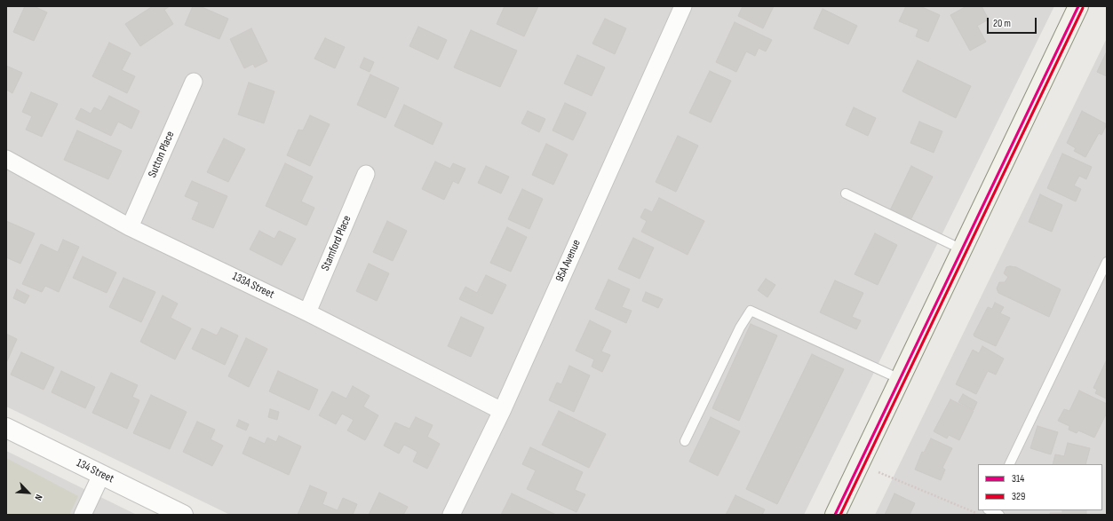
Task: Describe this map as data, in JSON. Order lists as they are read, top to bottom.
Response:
{
  "streets": {
    "street": [
      "Sutton Place",
      "Stamford Place",
      "95A Avenue",
      "133A Street",
      "134 Street"
    ]
  },
  "crossings": [
    ["Sutton Place", "133A Street"],
    ["Stamford Place", "133A Street"],
    ["95A Avenue", "133A Street"]
  ],
  "lines": ["transit line 314", "transit line 329"],
  "legend": ["314", "329"],
  "scale_bar": "20 m",
  "north": "bottom right"
}
